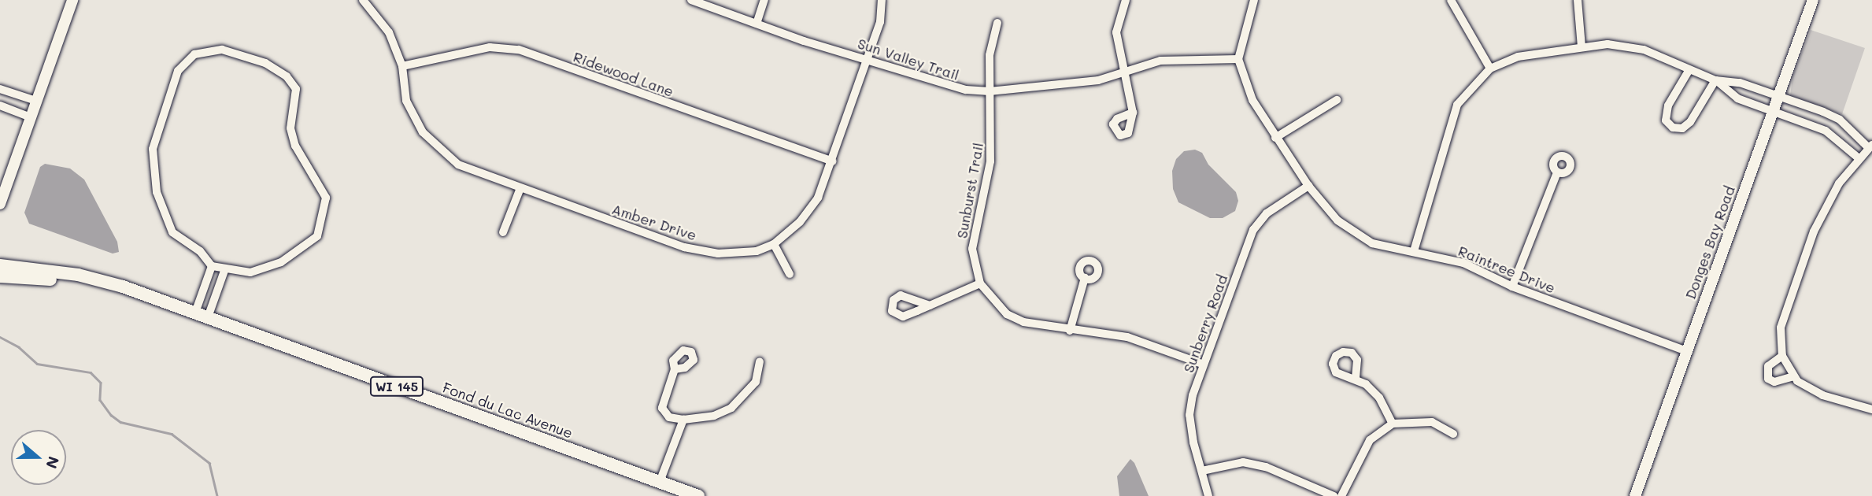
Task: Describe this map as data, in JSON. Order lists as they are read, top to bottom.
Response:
{
  "streets": {
    "main road": ["WI 145", "Fond du Lac Avenue"],
    "street": [
      "Sun Valley Trail",
      "Ridewood Lane",
      "Sunburst Trail",
      "Amber Drive",
      "Donges Bay Road",
      "Raintree Drive",
      "Sunberry Road"
    ]
  },
  "crossings": [
    ["Sun Valley Trail", "Sunburst Trail"],
    ["Sun Valley Trail", "Amber Drive"],
    ["Sun Valley Trail", "Raintree Drive"],
    ["Ridewood Lane", "Amber Drive"],
    ["Sunburst Trail", "Sunberry Road"],
    ["Donges Bay Road", "Raintree Drive"],
    ["Raintree Drive", "Sunberry Road"]
  ],
  "north": "right"
}
